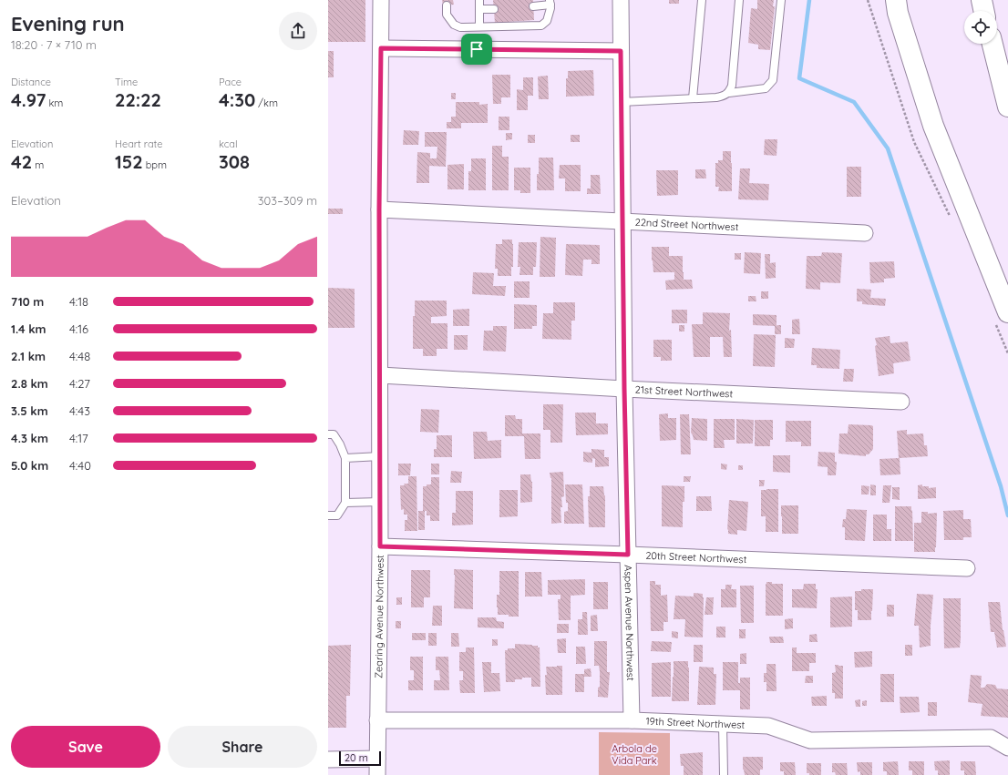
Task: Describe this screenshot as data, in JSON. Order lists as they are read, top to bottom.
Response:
{
  "streets": {
    "street": [
      "22nd Street Northwest",
      "21st Street Northwest",
      "20th Street Northwest",
      "Zearing Avenue Northwest",
      "Aspen Avenue Northwest",
      "19th Street Northwest"
    ]
  },
  "crossings": [
    ["22nd Street Northwest", "Zearing Avenue Northwest"],
    ["22nd Street Northwest", "Aspen Avenue Northwest"],
    ["21st Street Northwest", "Zearing Avenue Northwest"],
    ["21st Street Northwest", "Aspen Avenue Northwest"],
    ["20th Street Northwest", "Zearing Avenue Northwest"],
    ["20th Street Northwest", "Aspen Avenue Northwest"],
    ["Zearing Avenue Northwest", "19th Street Northwest"],
    ["Aspen Avenue Northwest", "19th Street Northwest"]
  ],
  "parks": ["Arbola de Vida Park"],
  "scale_bar": "20 m",
  "page": {
    "heading": ["Evening run", "18:20 · 7 × 710 m"],
    "stats": [
      ["Distance", "4.97 km"],
      ["Time", "22:22"],
      ["Pace", "4:30 /km"],
      ["Elevation", "42 m"],
      ["Heart rate", "152 bpm"],
      ["kcal", "308"]
    ],
    "chart": ["Elevation", "303–309 m"],
    "list": [
      {
        "name": "710 m",
        "note": "4:18"
      },
      {
        "name": "1.4 km",
        "note": "4:16"
      },
      {
        "name": "2.1 km",
        "note": "4:48"
      },
      {
        "name": "2.8 km",
        "note": "4:27"
      },
      {
        "name": "3.5 km",
        "note": "4:43"
      },
      {
        "name": "4.3 km",
        "note": "4:17"
      },
      {
        "name": "5.0 km",
        "note": "4:40"
      }
    ],
    "buttons": ["Save", "Share"],
    "scale": "20 m"
  }
}
